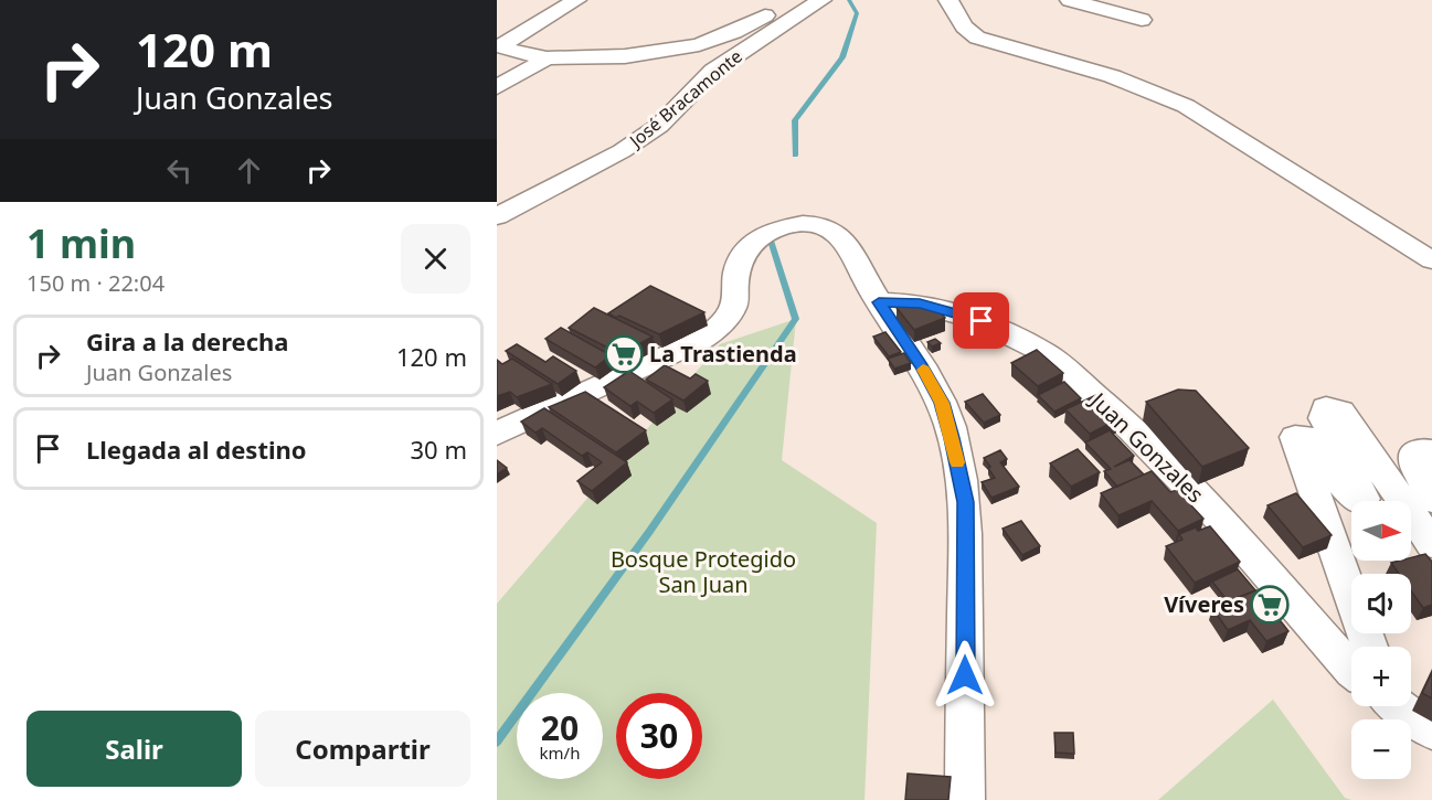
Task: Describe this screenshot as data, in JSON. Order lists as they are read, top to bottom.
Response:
{
  "streets": {
    "street": ["José Bracamonte", "Juan Gonzales"]
  },
  "parks": ["Bosque Protegido San Juan"],
  "places": {
    "supermarket": ["La Trastienda", "Víveres"]
  },
  "north": "right",
  "page": {
    "turn": ["120 m", "Juan Gonzales"],
    "heading": ["1 min", "150 m · 22:04"],
    "list": [
      {
        "name": "Gira a la derecha",
        "note": "Juan Gonzales",
        "value": "120 m"
      },
      {
        "name": "Llegada al destino",
        "value": "30 m"
      }
    ],
    "map_buttons": ["+", "−"],
    "speed": "20 km/h",
    "limit": "30",
    "buttons": ["Salir", "Compartir"]
  }
}
